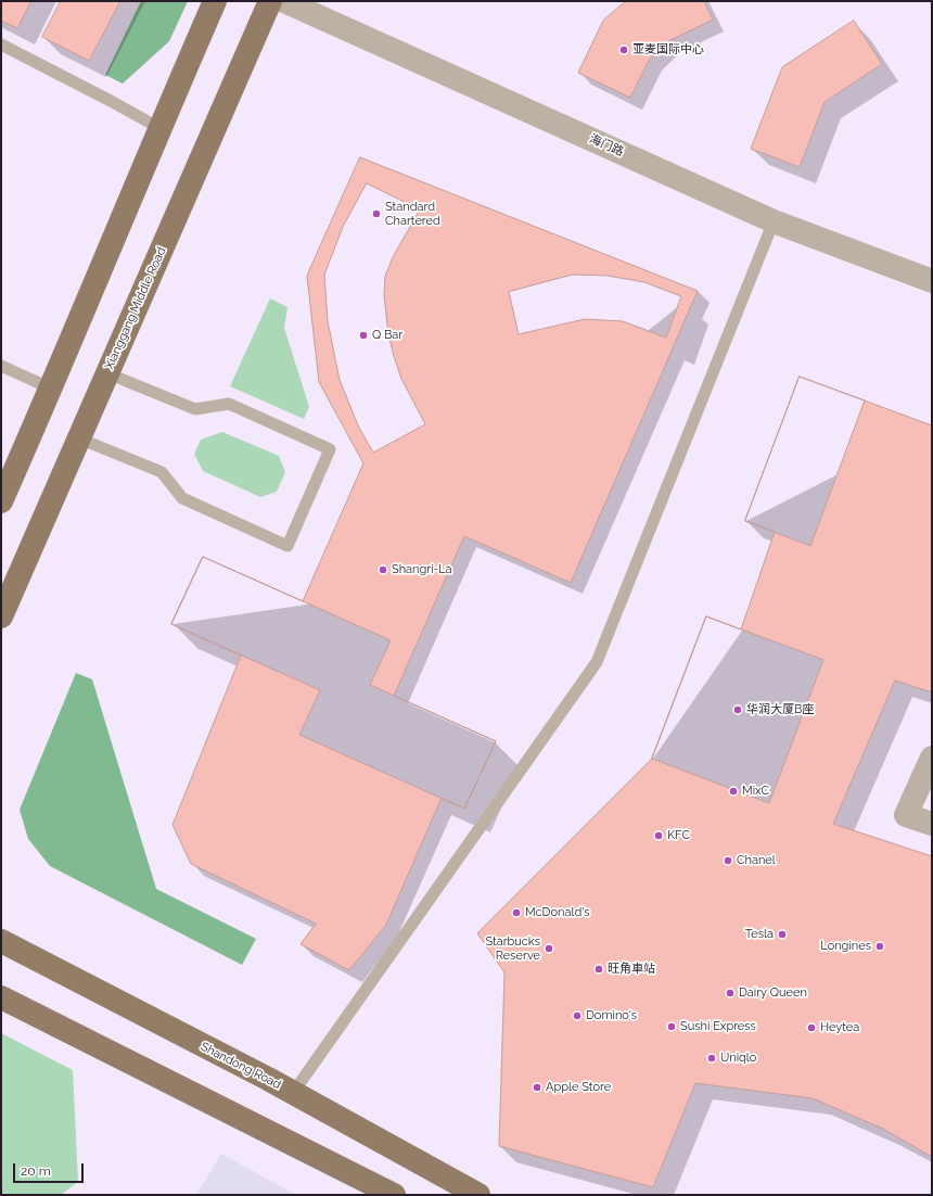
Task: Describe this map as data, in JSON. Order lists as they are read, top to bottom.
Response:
{
  "streets": {
    "main road": ["Xianggang Middle Road", "Shandong Road"],
    "street": ["海门路"]
  },
  "places": [
    "亚麦国际中心",
    "Standard Chartered",
    "Q Bar",
    "Shangri-La",
    "华润大厦B座",
    "MixC",
    "KFC",
    "Chanel",
    "McDonald's",
    "Tesla",
    "Longines",
    "Starbucks Reserve",
    "旺角車站",
    "Dairy Queen",
    "Domino's",
    "Sushi Express",
    "Heytea",
    "Uniqlo",
    "Apple Store"
  ],
  "scale_bar": "20 m"
}
